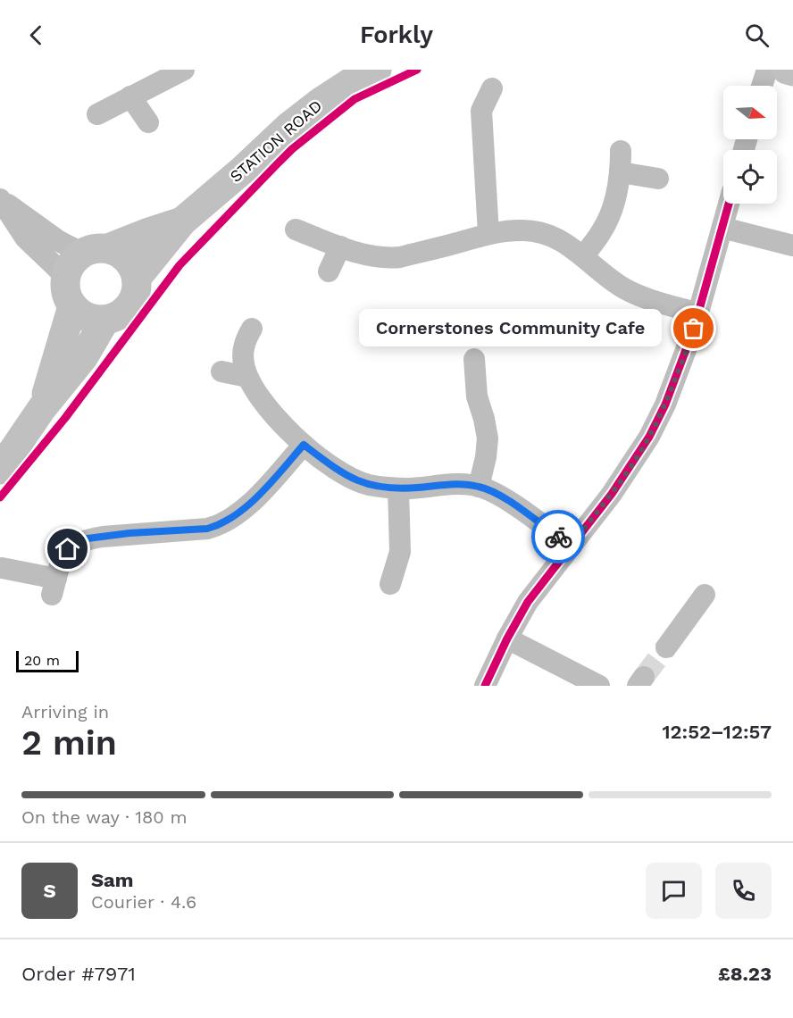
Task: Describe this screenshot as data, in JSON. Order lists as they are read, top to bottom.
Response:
{
  "streets": {
    "street": ["STATION ROAD"]
  },
  "places": ["Cornerstones Community Cafe"],
  "scale_bar": "20 m",
  "north": "right",
  "page": {
    "header": "Forkly",
    "bubble": "Cornerstones Community Cafe",
    "scale": "20 m",
    "heading": ["2 min", "Arriving in", "12:52–12:57"],
    "panel": [
      "Sam",
      "Courier · 4.6",
      "Order #7971",
      "£8.23"
    ],
    "bar": "On the way · 180 m",
    "round": "S"
  }
}
